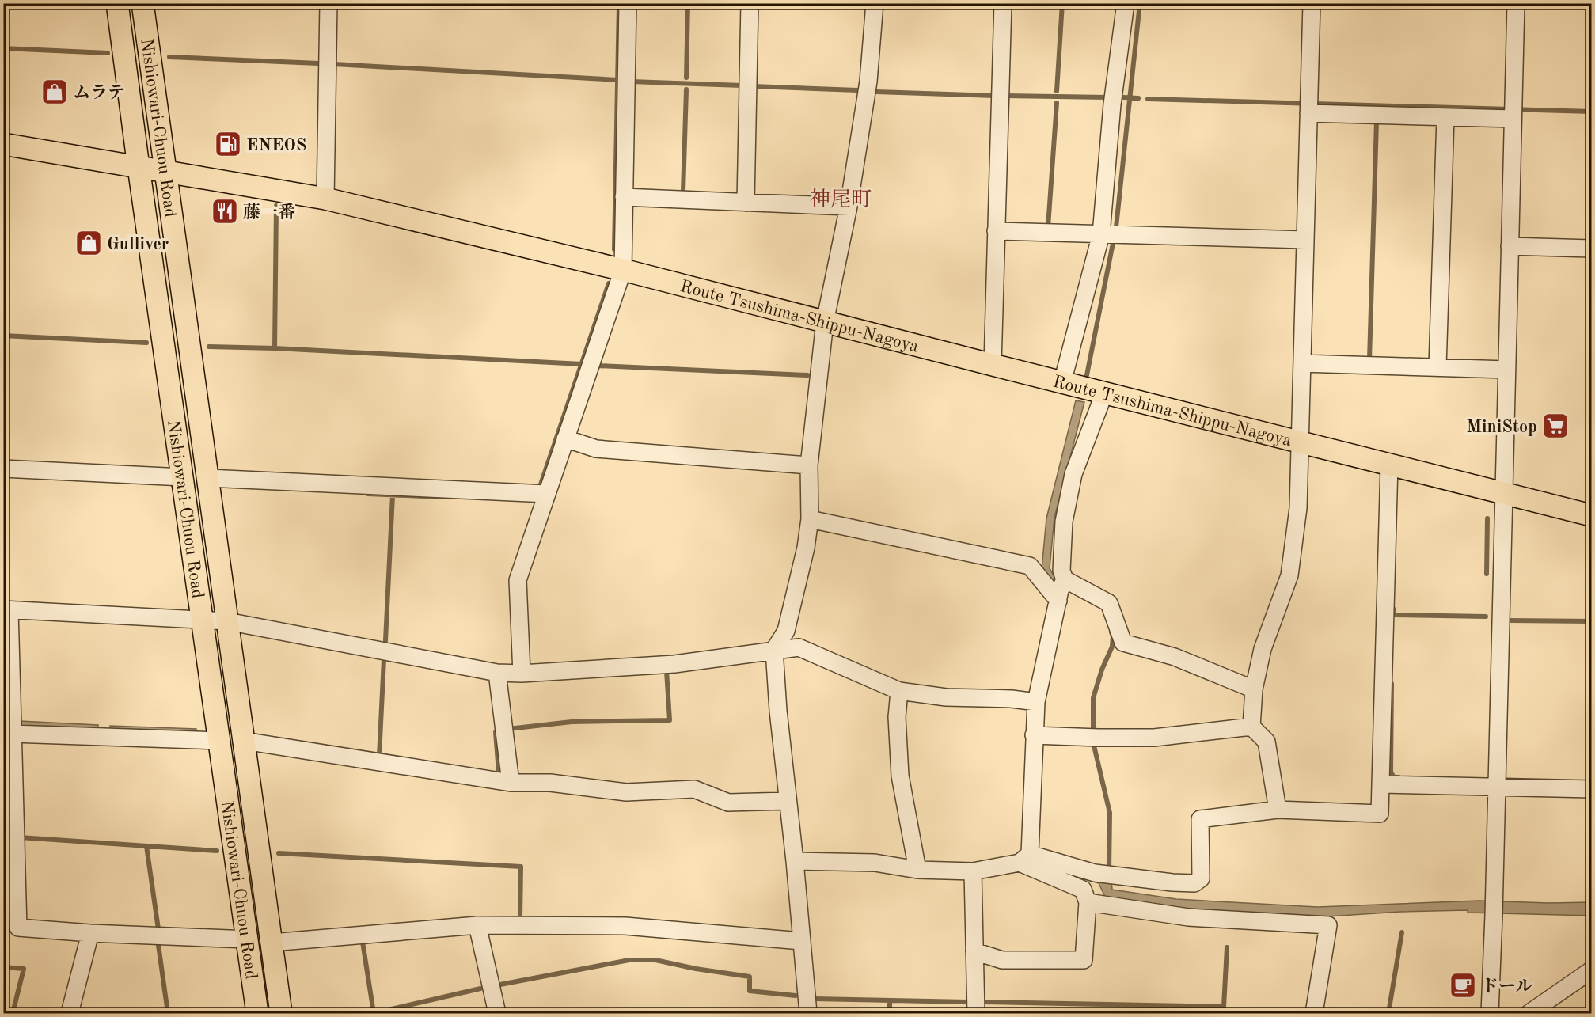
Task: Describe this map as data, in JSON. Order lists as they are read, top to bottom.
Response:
{
  "streets": {
    "main road": ["Nishiowari-Chuou Road", "Route Tsushima-Shippu-Nagoya"]
  },
  "crossings": [
    ["Nishiowari-Chuou Road", "Route Tsushima-Shippu-Nagoya"]
  ],
  "districts": ["神尾町"],
  "places": {
    "shop": ["ムラテ", "Gulliver"],
    "fuel station": ["ENEOS"],
    "restaurant": ["藤一番"],
    "supermarket": ["MiniStop"],
    "cafe": ["ドール"]
  }
}
